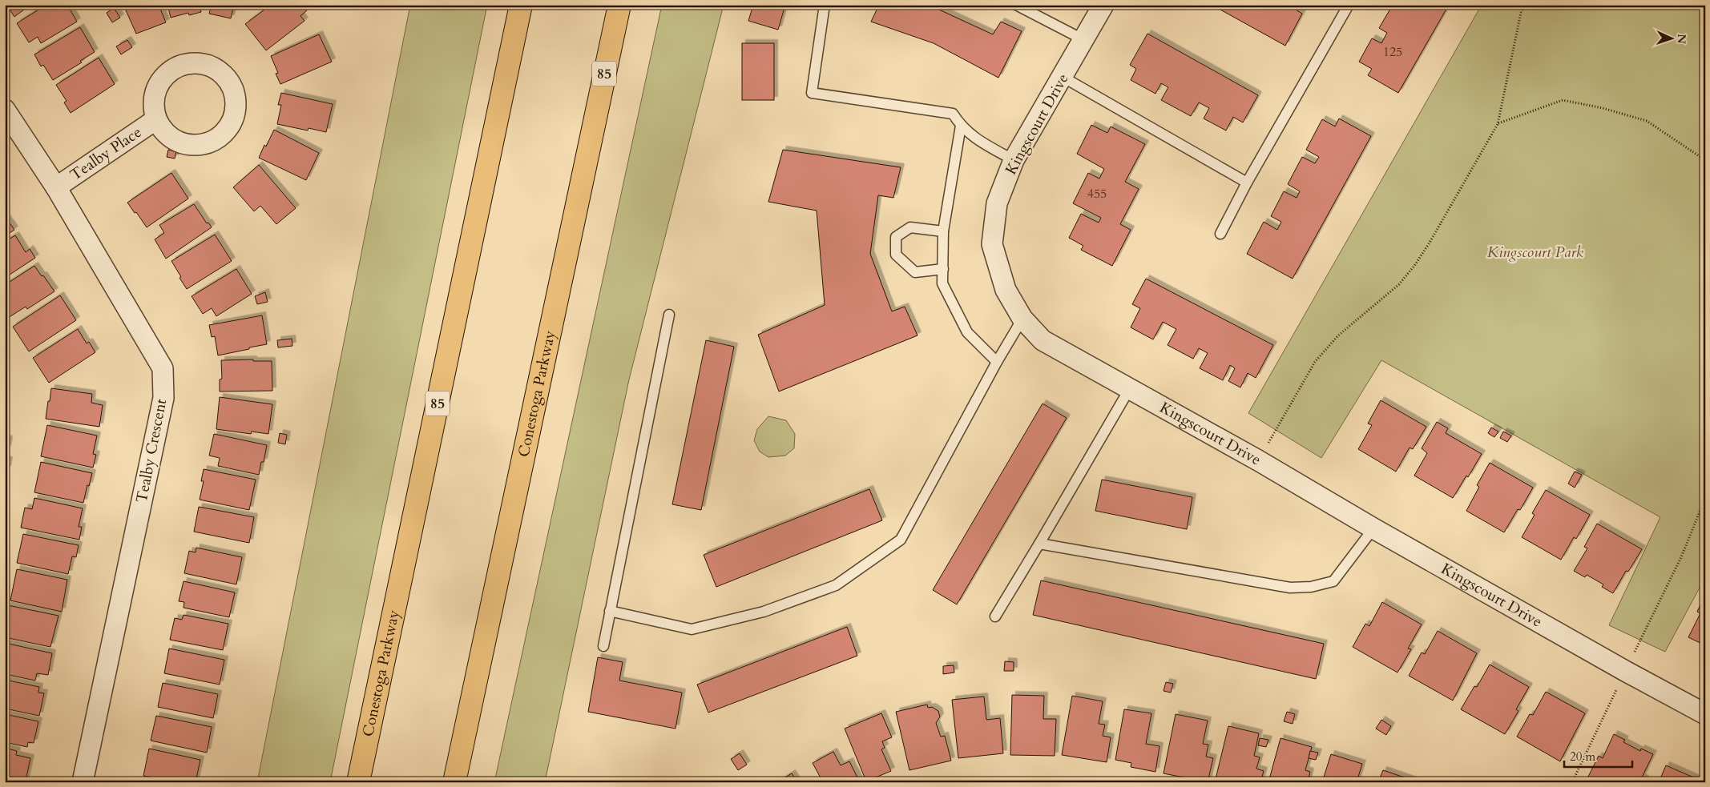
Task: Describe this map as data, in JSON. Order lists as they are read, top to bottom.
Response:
{
  "streets": {
    "highway": ["85", "Conestoga Parkway"],
    "street": ["Kingscourt Drive", "Tealby Place", "Tealby Crescent"]
  },
  "crossings": [
    ["Tealby Place", "Tealby Crescent"]
  ],
  "parks": ["Kingscourt Park"],
  "house_numbers": ["125", "455"],
  "scale_bar": "20 m",
  "north": "right"
}
